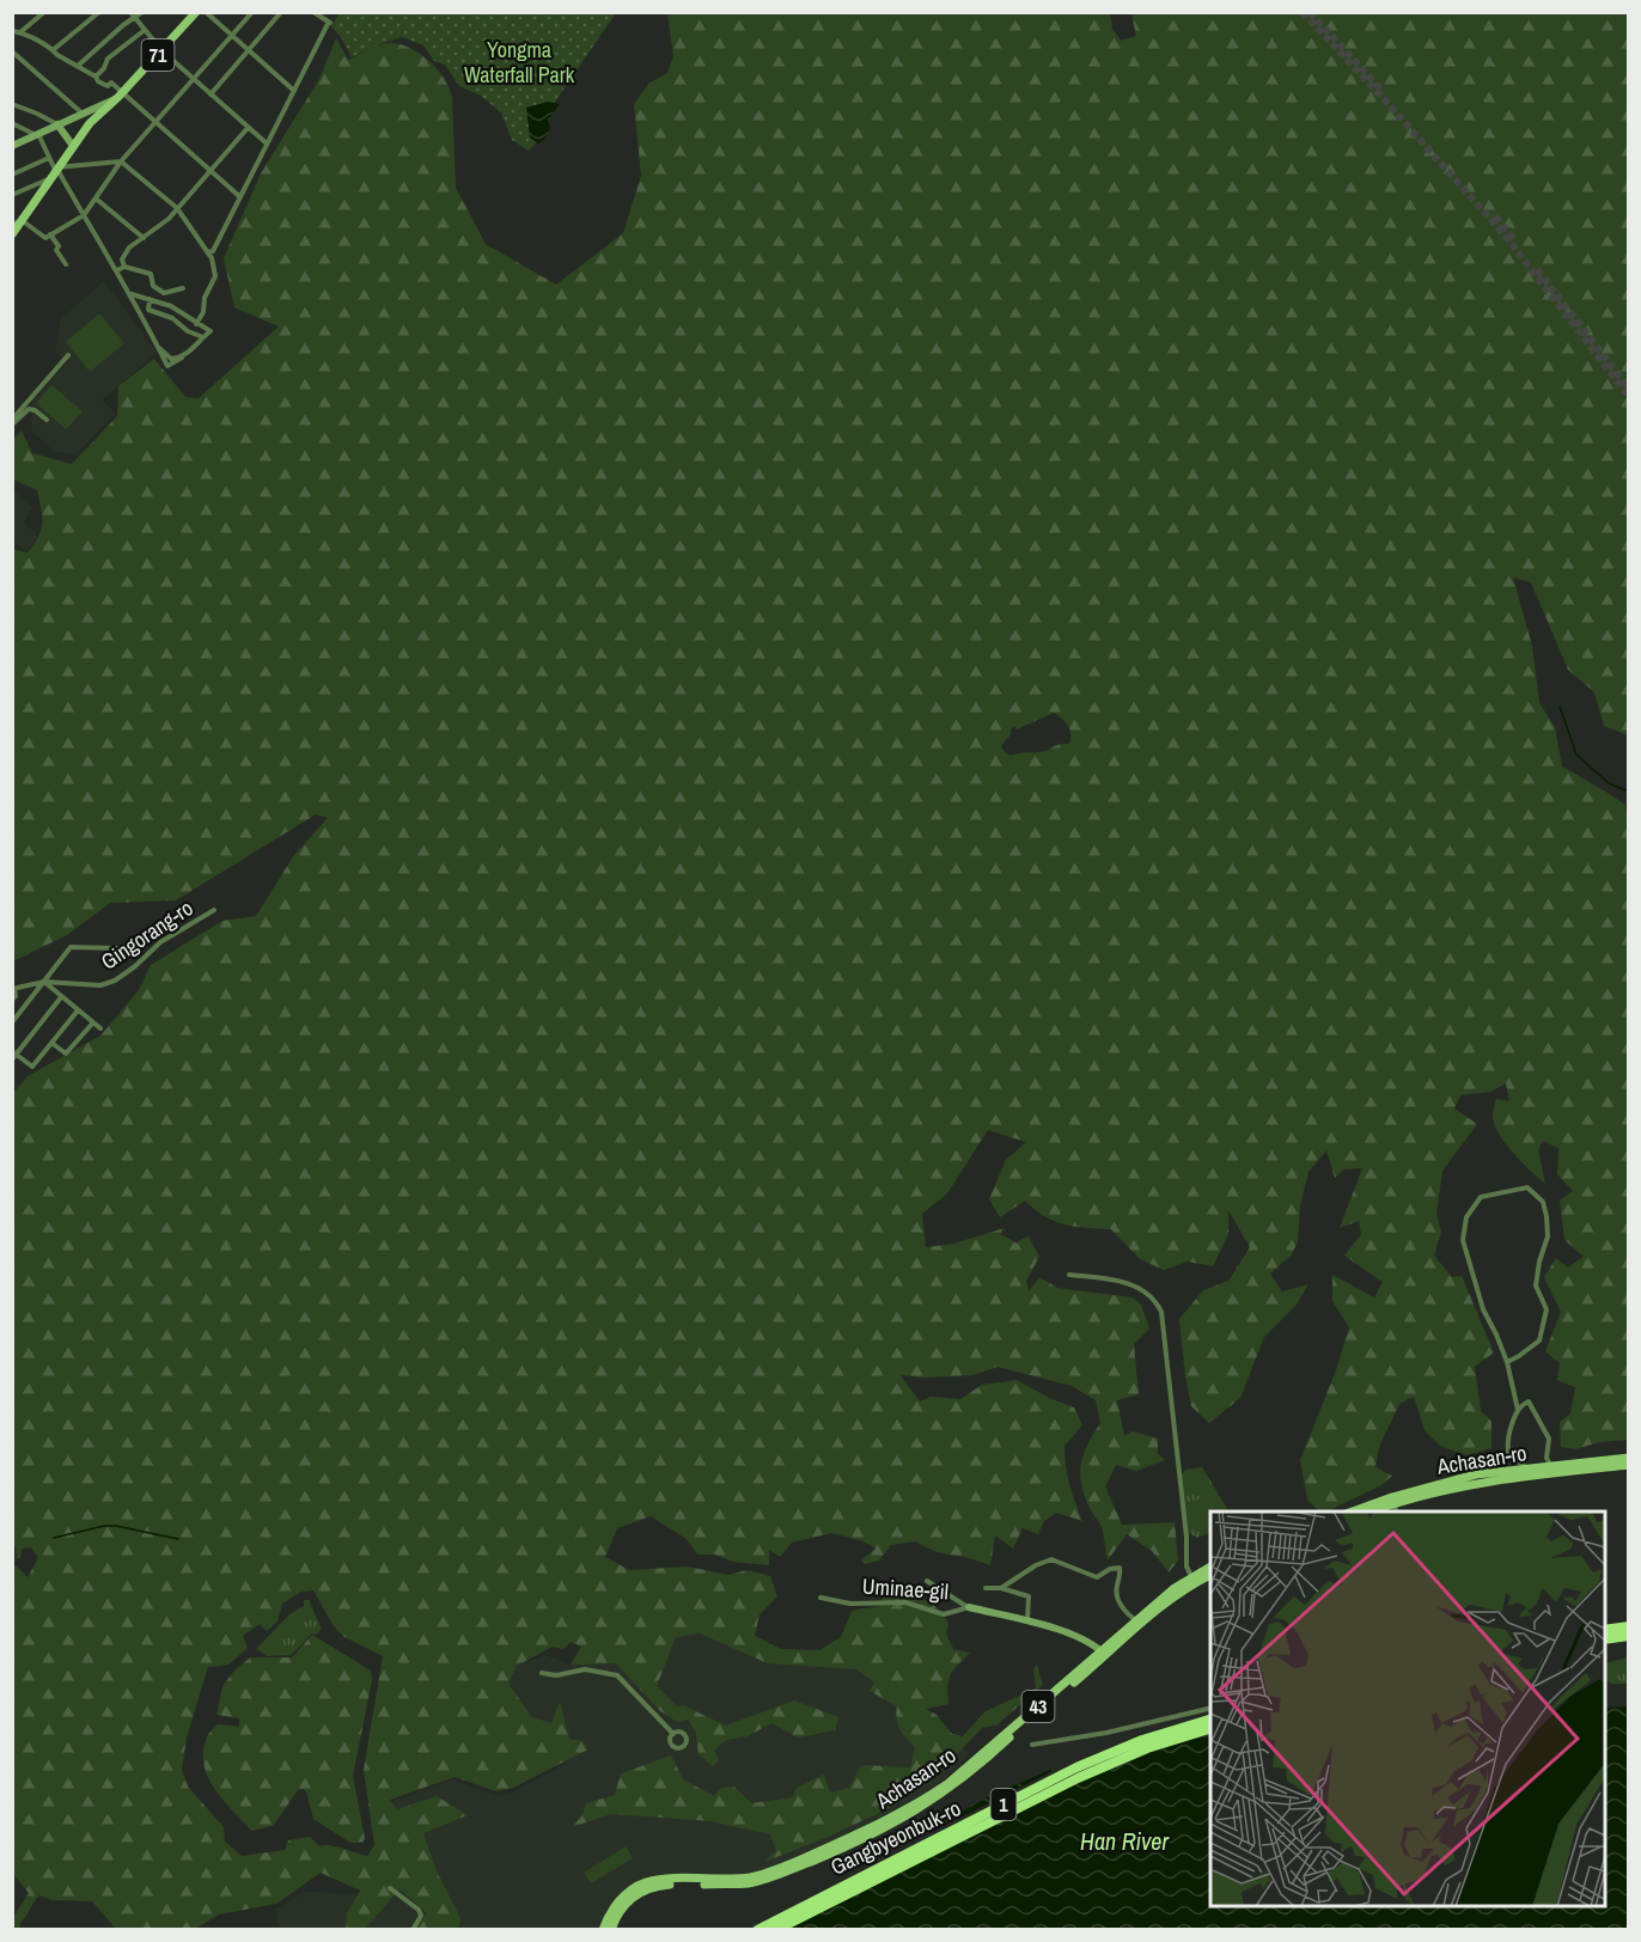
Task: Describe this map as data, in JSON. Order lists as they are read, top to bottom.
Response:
{
  "streets": {
    "highway": ["1", "Gangbyeonbuk-ro"],
    "main road": ["71", "Achasan-ro", "43"],
    "street": ["Gingorang-ro", "Uminae-gil"]
  },
  "crossings": [
    ["Achasan-ro", "Uminae-gil"]
  ],
  "water": ["Han River"],
  "parks": ["Yongma Waterfall Park"]
}
